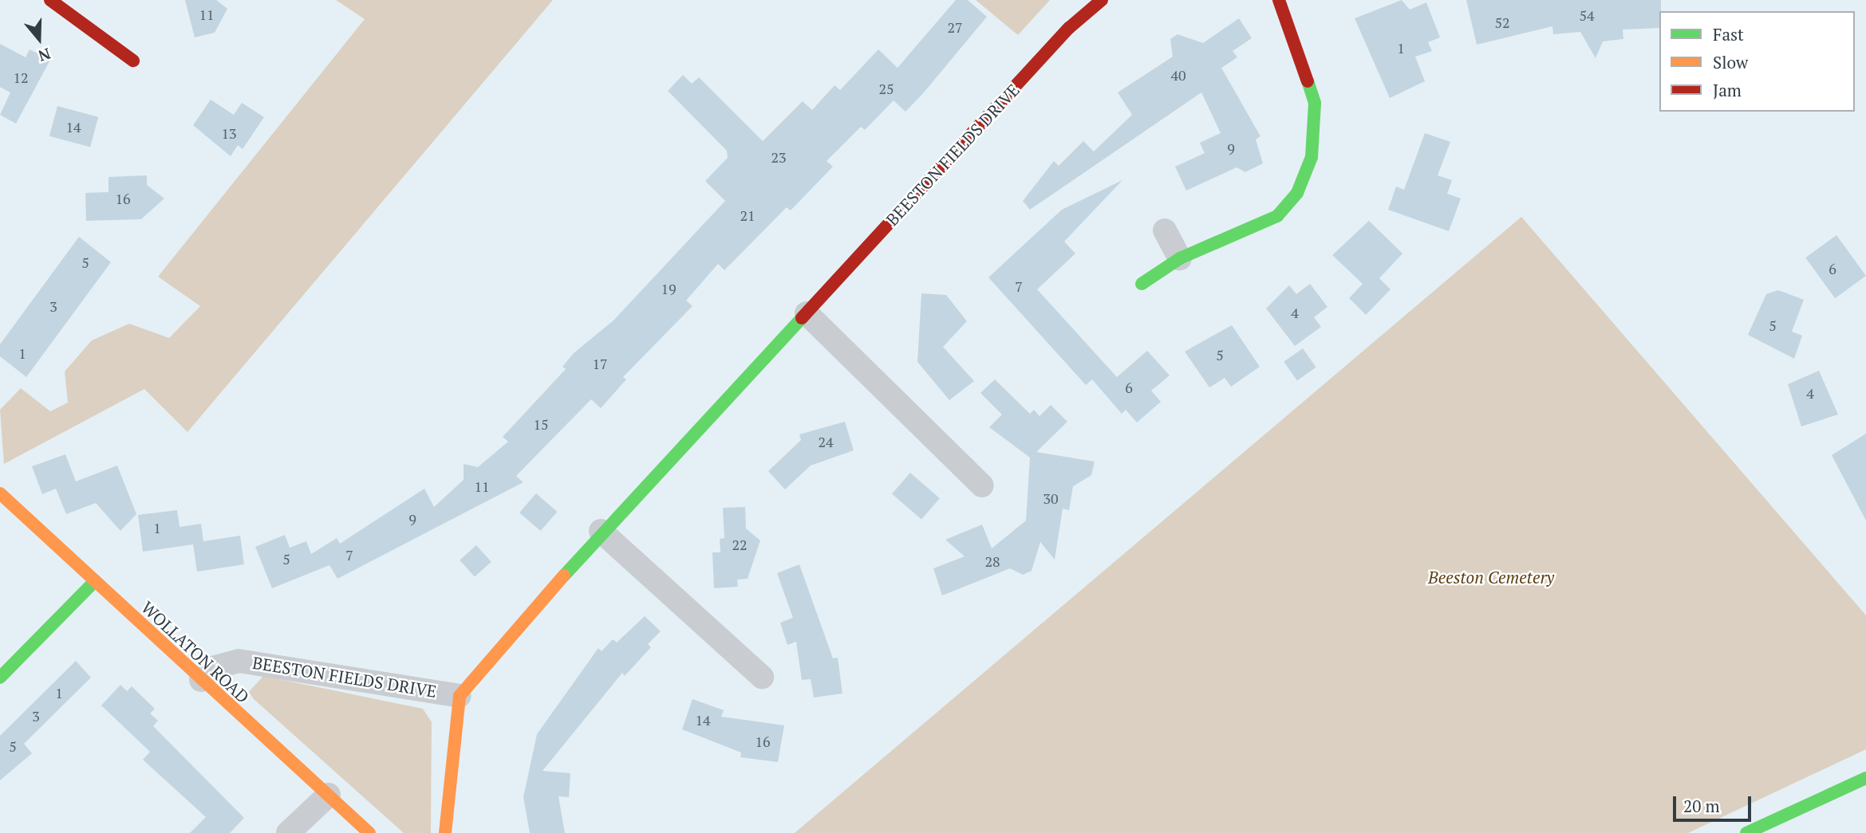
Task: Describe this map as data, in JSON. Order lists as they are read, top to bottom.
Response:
{
  "streets": {
    "street": ["BEESTON FIELDS DRIVE", "WOLLATON ROAD"]
  },
  "crossings": [
    ["BEESTON FIELDS DRIVE", "WOLLATON ROAD"]
  ],
  "parks": ["Beeston Cemetery"],
  "house_numbers": [
    "11",
    "54",
    "52",
    "27",
    "1",
    "40",
    "12",
    "25",
    "14",
    "13",
    "9",
    "23",
    "16",
    "21",
    "5",
    "6",
    "7",
    "19",
    "3",
    "4",
    "5",
    "1",
    "5",
    "17",
    "6",
    "4",
    "15",
    "24",
    "11",
    "30",
    "9",
    "1",
    "22",
    "7",
    "5",
    "28",
    "1",
    "3",
    "14",
    "16",
    "5"
  ],
  "legend": ["Fast", "Slow", "Jam"],
  "scale_bar": "20 m",
  "north": "bottom"
}
